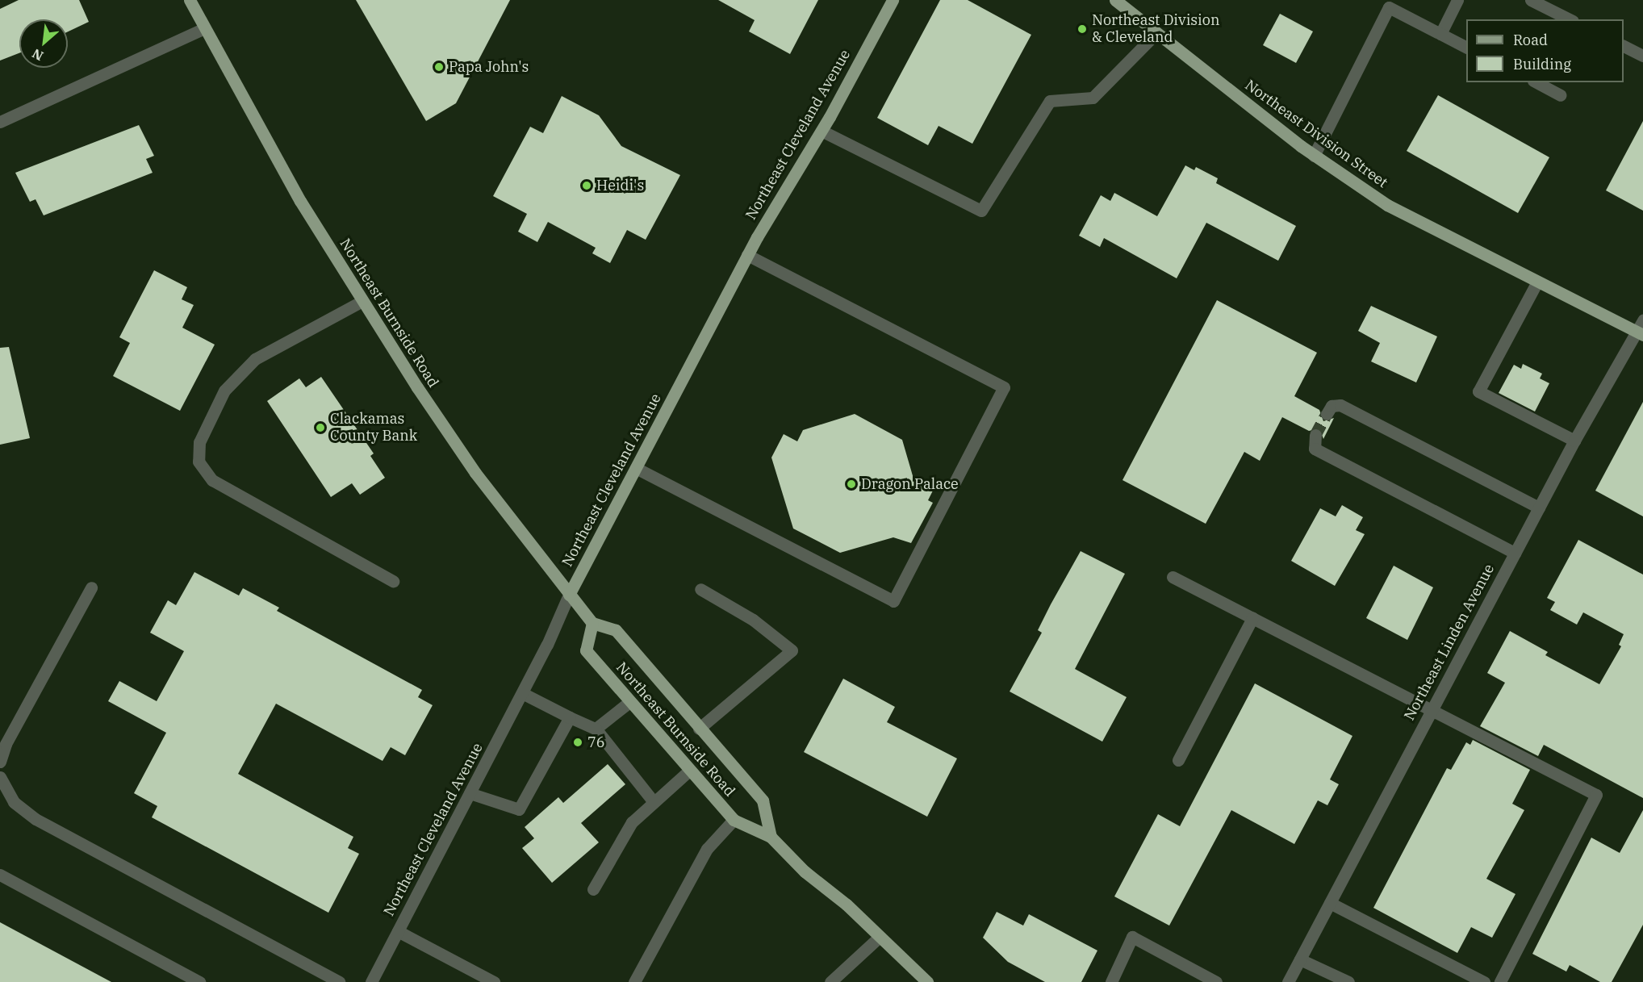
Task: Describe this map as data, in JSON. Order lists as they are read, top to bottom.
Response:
{
  "streets": {
    "main road": ["Northeast Division Street", "Northeast Cleveland Avenue", "Northeast Burnside Road"],
    "street": ["Northeast Linden Avenue"]
  },
  "crossings": [
    ["Northeast Division Street", "Northeast Linden Avenue"],
    ["Northeast Cleveland Avenue", "Northeast Burnside Road"]
  ],
  "places": [
    "Northeast Division & Cleveland",
    "Papa John's",
    "Heidi's",
    "Clackamas County Bank",
    "Dragon Palace",
    "76"
  ],
  "legend": ["Road", "Building"],
  "north": "bottom left"
}
